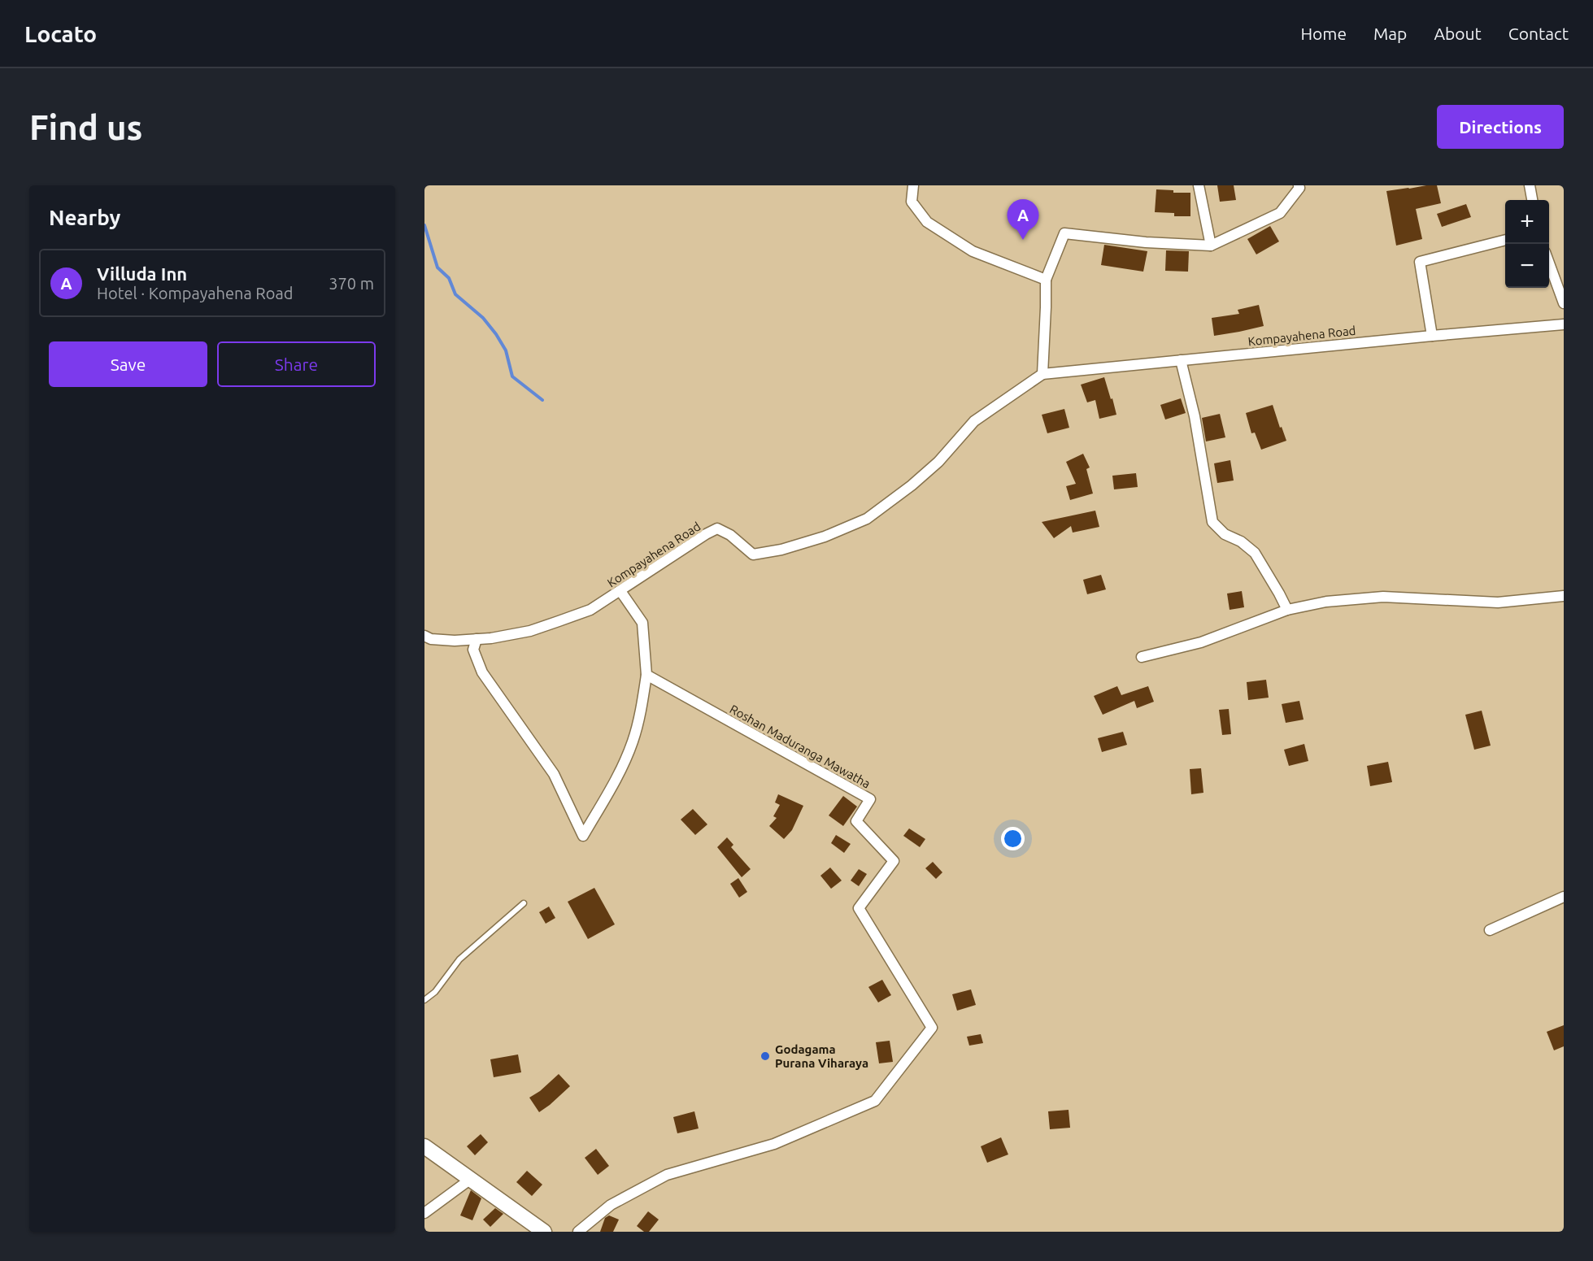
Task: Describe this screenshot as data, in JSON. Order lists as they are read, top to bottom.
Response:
{
  "streets": {
    "street": ["Kompayahena Road", "Roshan Maduranga Mawatha"]
  },
  "places": ["Godagama Purana Viharaya"],
  "page": {
    "header": "Locato",
    "nav": [
      "Home",
      "Map",
      "About",
      "Contact"
    ],
    "buttons": [
      "Directions",
      ["Save", "Share"]
    ],
    "title": "Find us",
    "heading": "Nearby",
    "pins": "A",
    "map_buttons": ["+", "−"],
    "list": [
      {
        "mark": "A",
        "name": "Villuda Inn",
        "note": "Hotel · Kompayahena Road",
        "value": "370 m"
      }
    ]
  }
}
